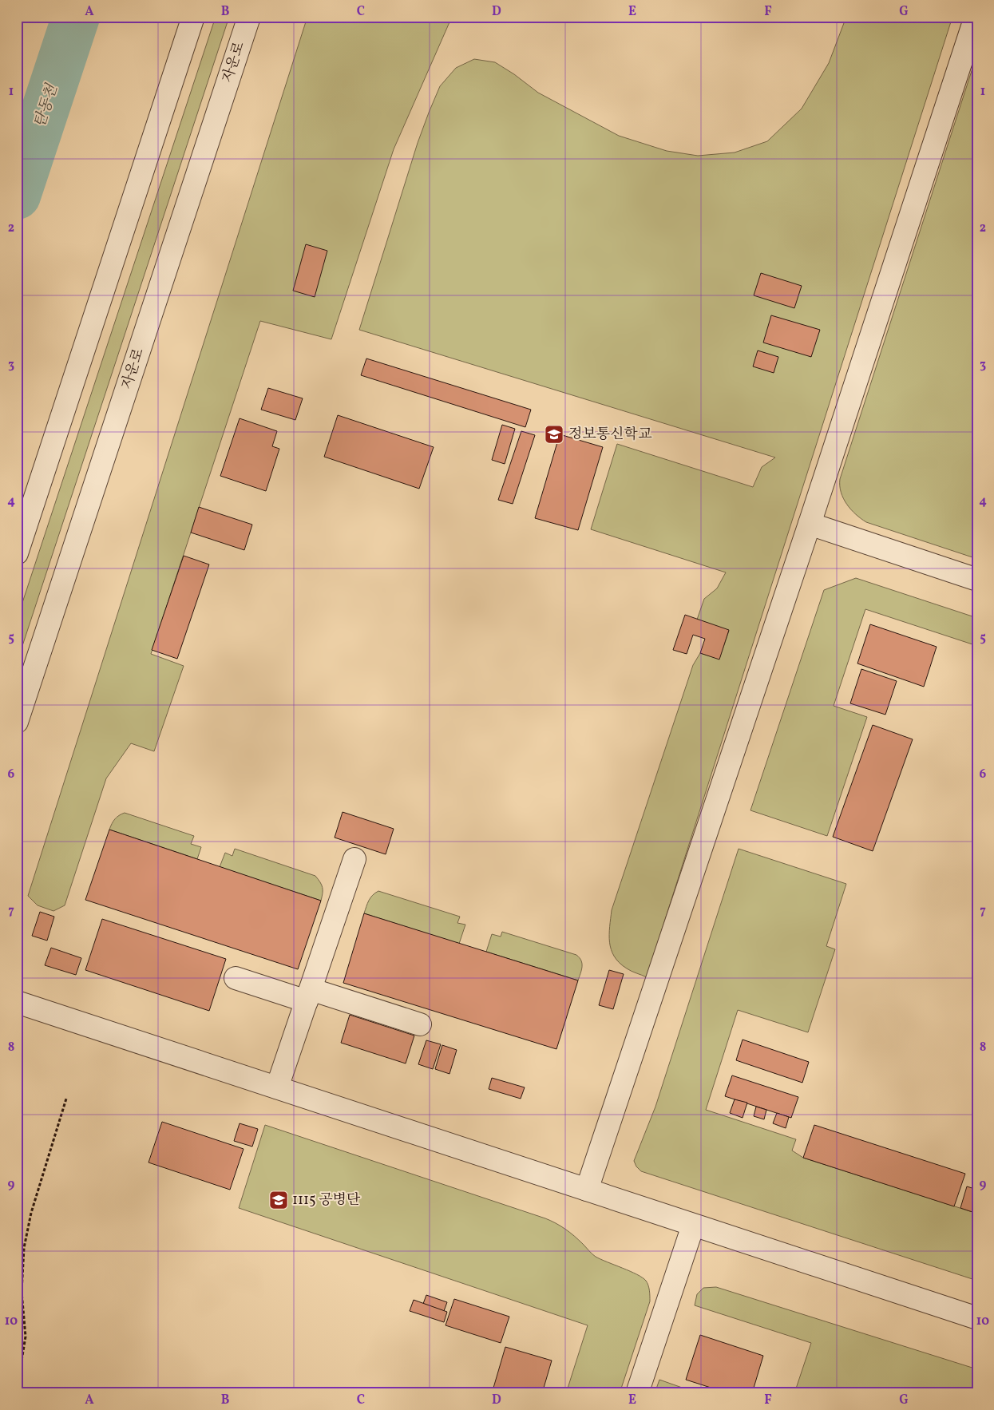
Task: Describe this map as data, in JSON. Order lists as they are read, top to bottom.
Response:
{
  "streets": {
    "street": ["자운로"]
  },
  "water": ["탄동천"],
  "places": {
    "school or university": ["정보통신학교", "1115 공병단"]
  },
  "grid": {
    "columns": [
      "A",
      "B",
      "C",
      "D",
      "E",
      "F",
      "G"
    ],
    "rows": [
      "1",
      "2",
      "3",
      "4",
      "5",
      "6",
      "7",
      "8",
      "9",
      "10"
    ]
  }
}
